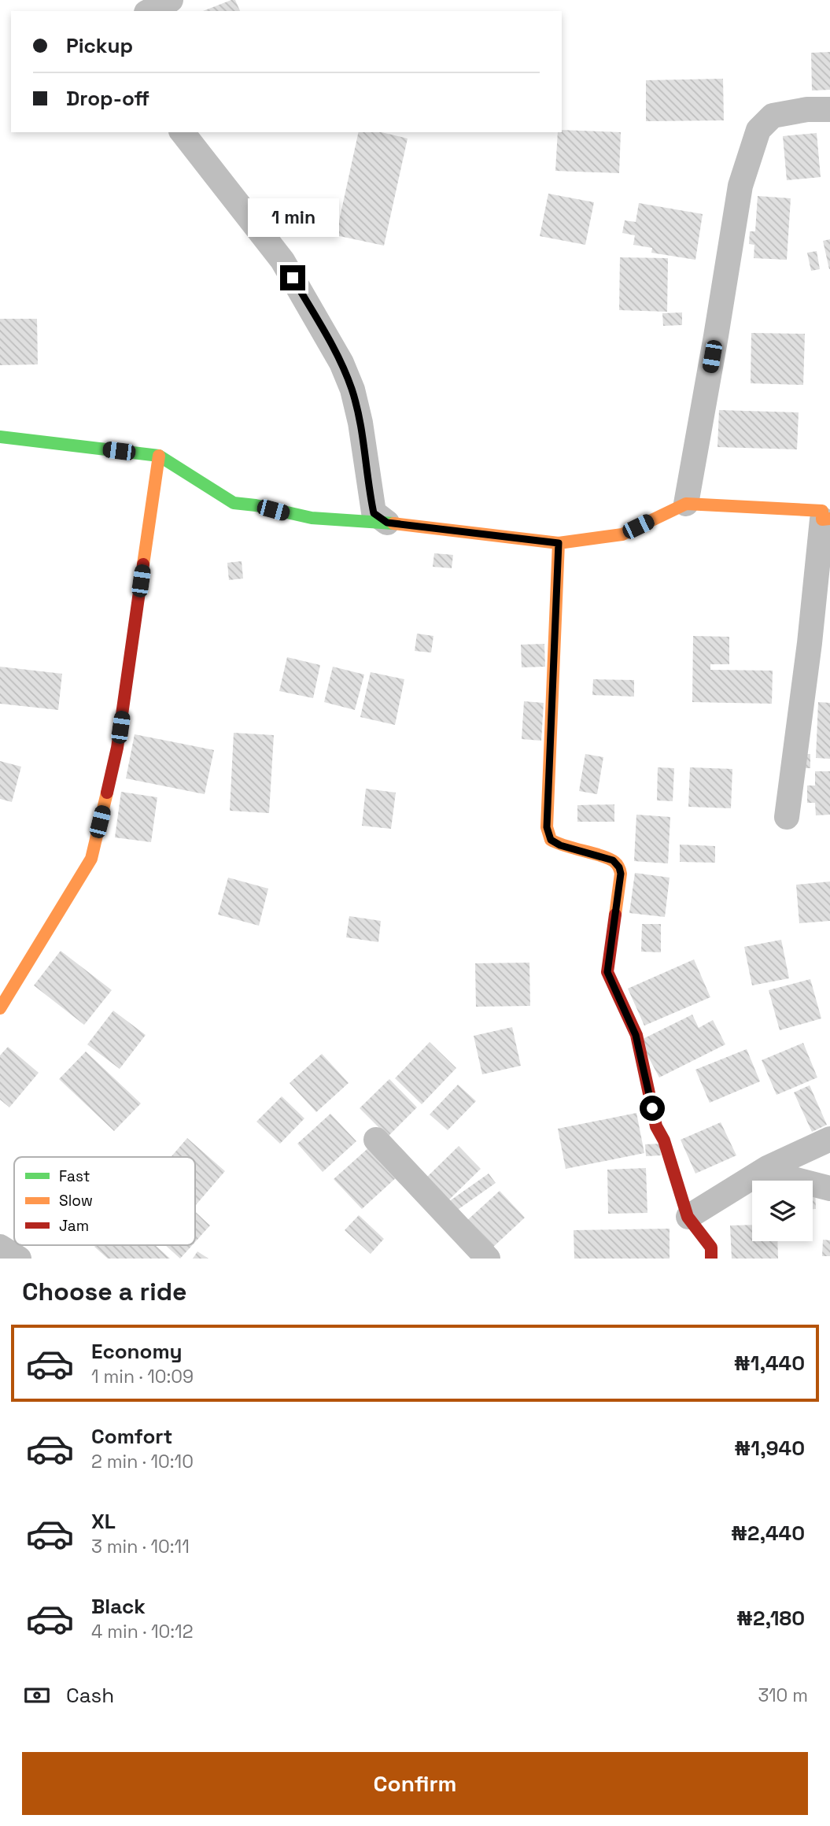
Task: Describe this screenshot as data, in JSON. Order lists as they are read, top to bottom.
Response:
{
  "legend": ["Fast", "Slow", "Jam"],
  "page": {
    "banner": ["Pickup", "Drop-off"],
    "bubble": "1 min",
    "heading": "Choose a ride",
    "list": [
      {
        "name": "Economy",
        "note": "1 min · 10:09",
        "value": "₦1,440"
      },
      {
        "name": "Comfort",
        "note": "2 min · 10:10",
        "value": "₦1,940"
      },
      {
        "name": "XL",
        "note": "3 min · 10:11",
        "value": "₦2,440"
      },
      {
        "name": "Black",
        "note": "4 min · 10:12",
        "value": "₦2,180"
      }
    ],
    "pay": ["Cash", "310 m"],
    "buttons": "Confirm"
  }
}
